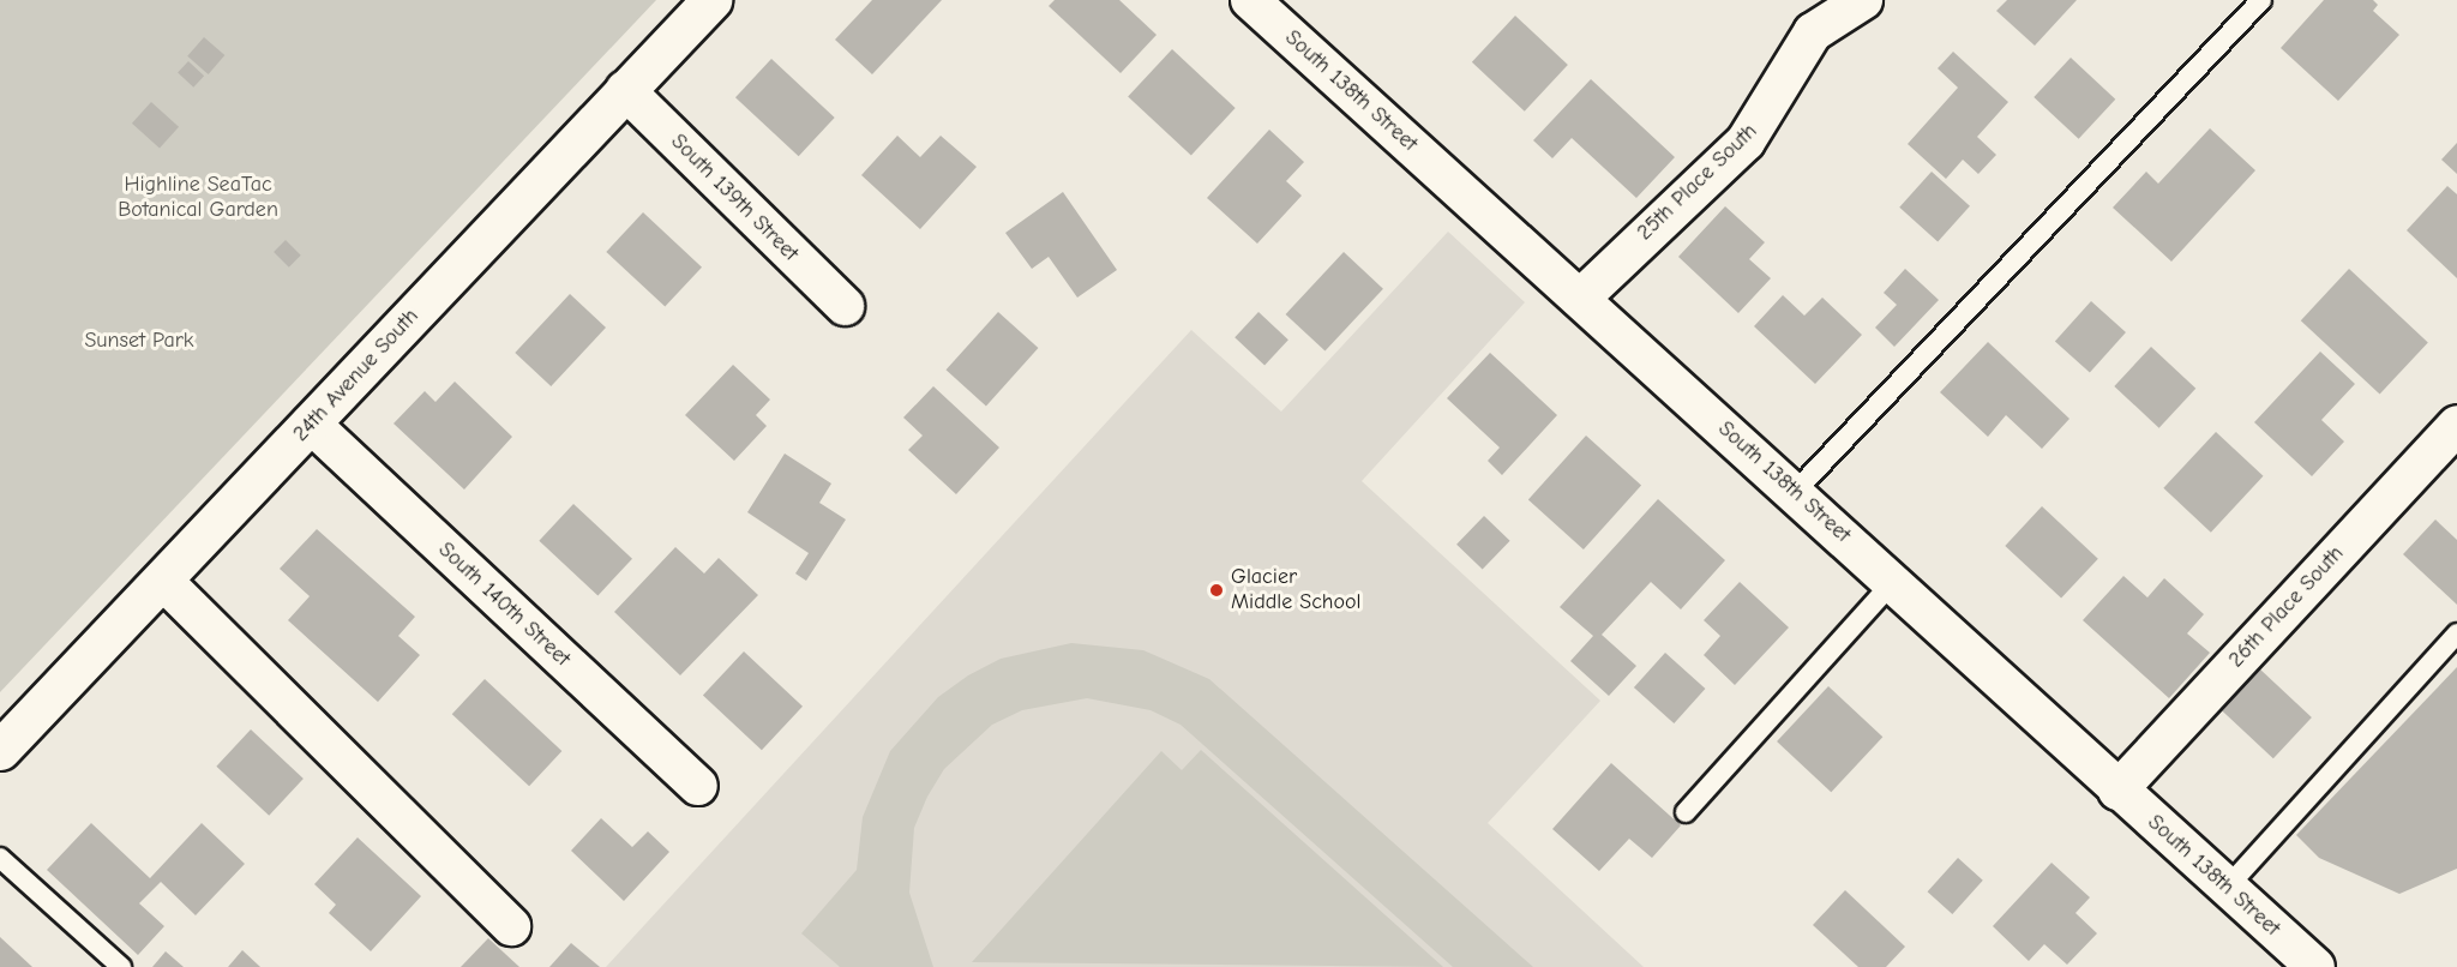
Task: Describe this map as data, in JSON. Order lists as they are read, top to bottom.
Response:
{
  "streets": {
    "street": [
      "South 138th Street",
      "25th Place South",
      "South 139th Street",
      "24th Avenue South",
      "South 140th Street",
      "26th Place South"
    ]
  },
  "crossings": [
    ["South 138th Street", "25th Place South"],
    ["South 138th Street", "26th Place South"],
    ["South 139th Street", "24th Avenue South"],
    ["24th Avenue South", "South 140th Street"]
  ],
  "parks": ["Highline SeaTac Botanical Garden", "Sunset Park"],
  "places": ["Glacier Middle School"]
}
